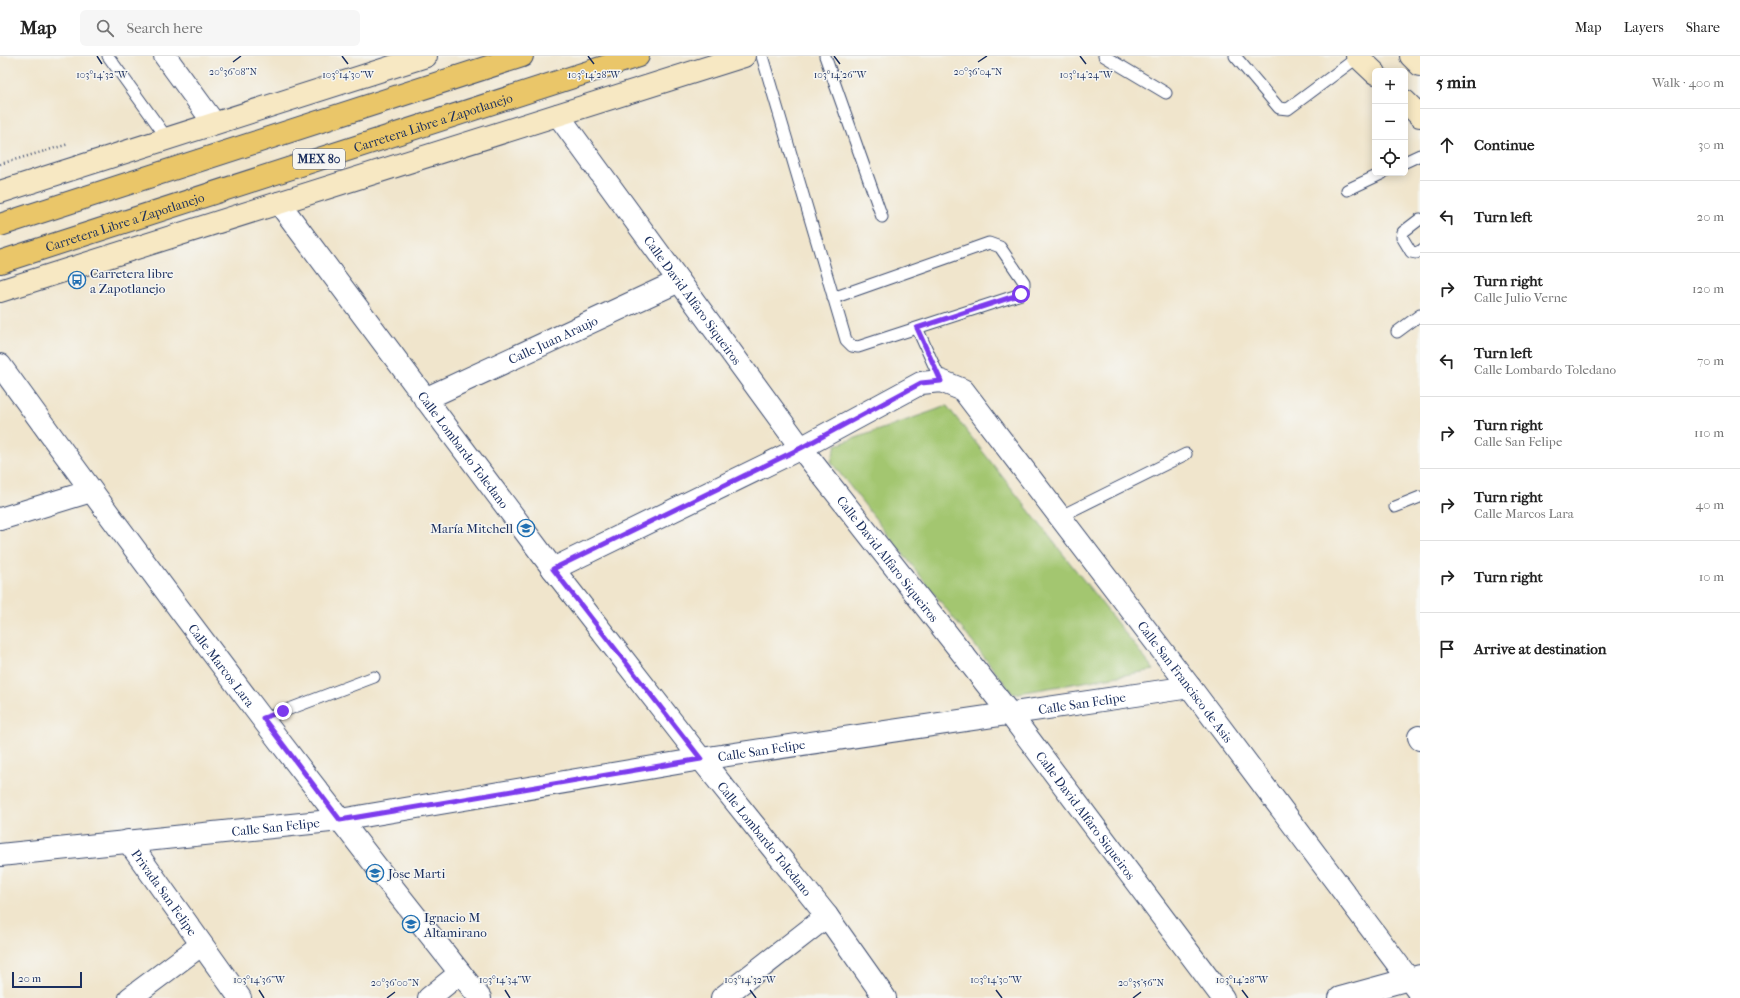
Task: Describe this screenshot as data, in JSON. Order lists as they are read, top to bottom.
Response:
{
  "streets": {
    "main road": ["Carretera Libre a Zapotlanejo", "MEX 80"],
    "street": [
      "Calle David Alfaro Siqueiros",
      "Calle Juan Araujo",
      "Calle Lombardo Toledano",
      "Calle Marcos Lara",
      "Calle San Francisco de Asis",
      "Calle San Felipe",
      "Privada San Felipe"
    ]
  },
  "crossings": [
    ["Calle David Alfaro Siqueiros", "Calle Juan Araujo"],
    ["Calle David Alfaro Siqueiros", "Calle San Felipe"],
    ["Calle Juan Araujo", "Calle Lombardo Toledano"],
    ["Calle Lombardo Toledano", "Calle San Felipe"],
    ["Calle Marcos Lara", "Calle San Felipe"],
    ["Calle San Francisco de Asis", "Calle San Felipe"],
    ["Calle San Felipe", "Privada San Felipe"]
  ],
  "places": {
    "bus stop": ["Carretera libre a Zapotlanejo"],
    "school or university": ["María Mitchell", "Jose Marti", "Ignacio M Altamirano"]
  },
  "scale_bar": "20 m",
  "page": {
    "header": "Map",
    "search": "Search here",
    "nav": ["Map", "Layers", "Share"],
    "heading": ["5 min", "Walk · 400 m"],
    "map_buttons": ["+", "−"],
    "list": [
      ["Continue", "30 m"],
      ["Turn left", "20 m"],
      ["Turn right", "Calle Julio Verne", "120 m"],
      ["Turn left", "Calle Lombardo Toledano", "70 m"],
      ["Turn right", "Calle San Felipe", "110 m"],
      ["Turn right", "Calle Marcos Lara", "40 m"],
      ["Turn right", "10 m"],
      "Arrive at destination"
    ],
    "scale": "20 m"
  },
  "coordinates": [
    "20°36'08\"N",
    "20°36'04\"N",
    "103°14'32\"W",
    "103°14'30\"W",
    "103°14'28\"W",
    "103°14'26\"W",
    "103°14'24\"W",
    "103°14'36\"W",
    "103°14'34\"W",
    "20°36'00\"N",
    "20°35'56\"N"
  ]
}
